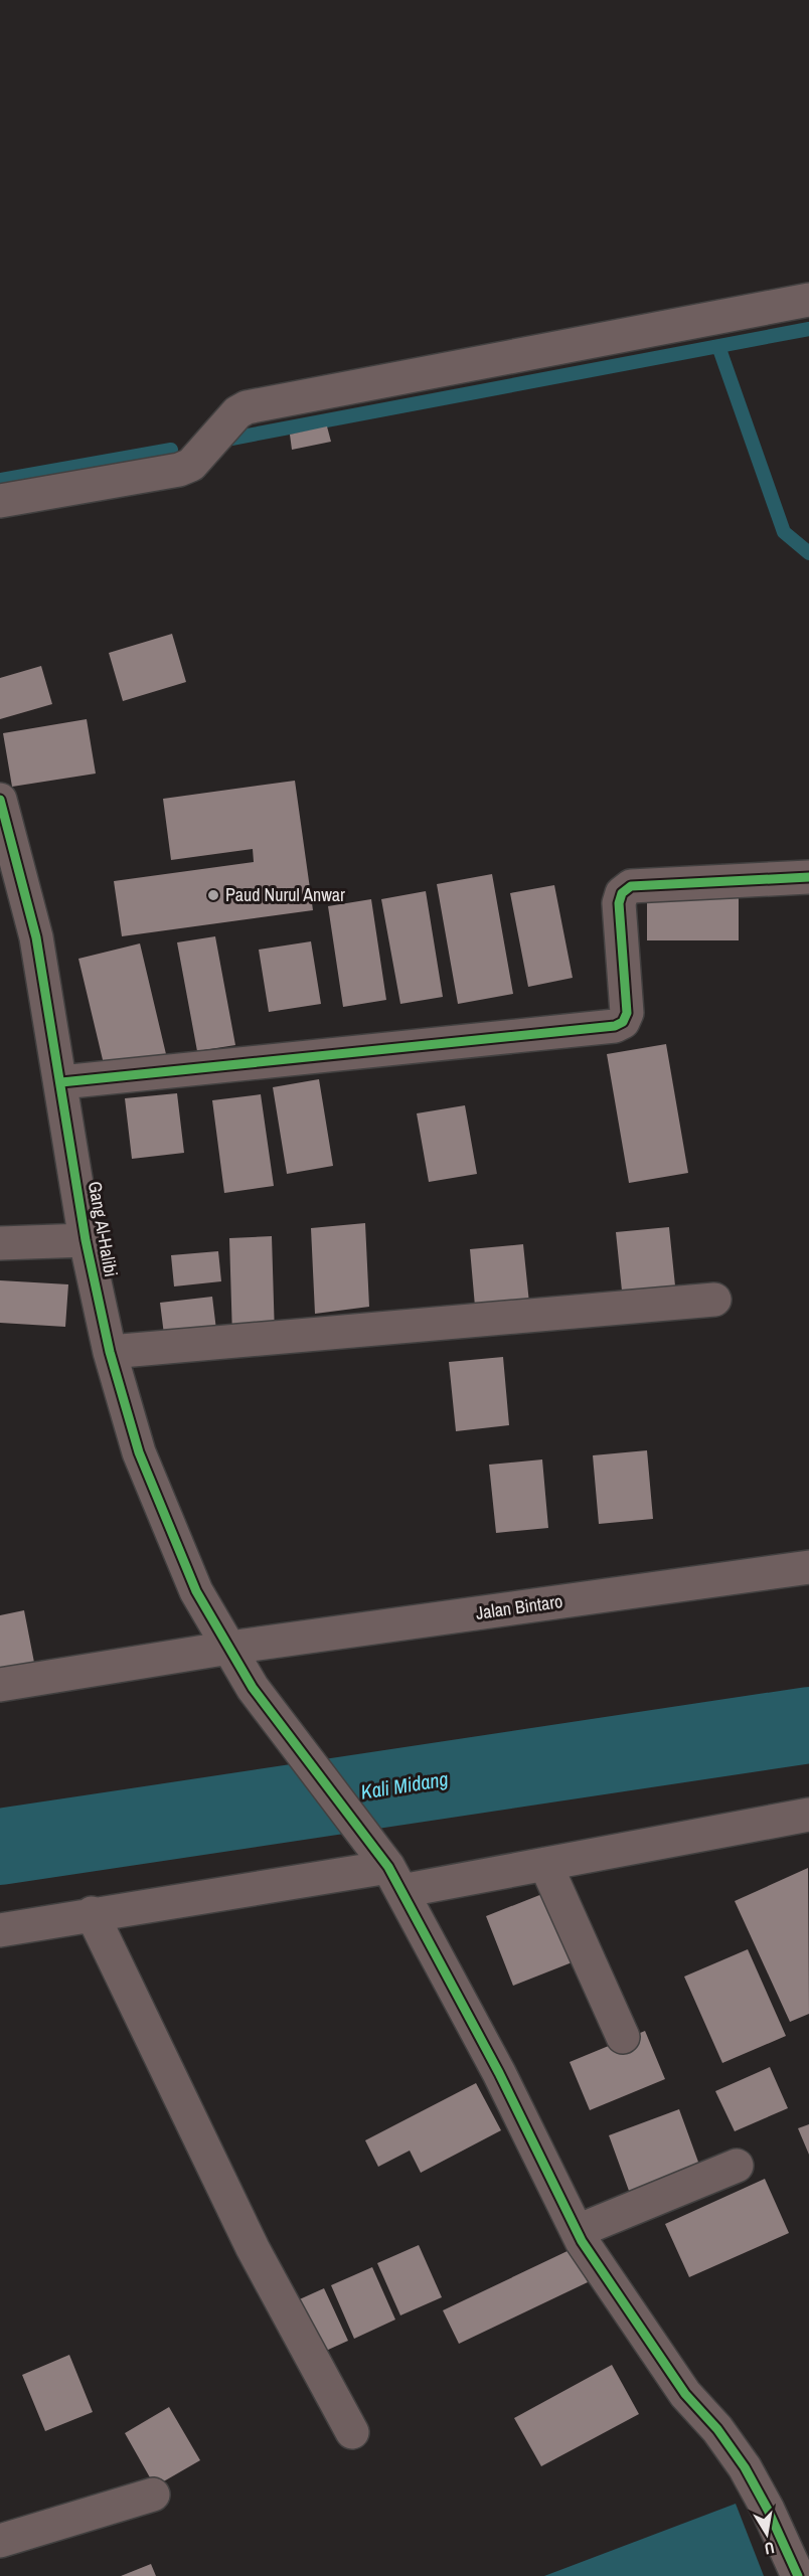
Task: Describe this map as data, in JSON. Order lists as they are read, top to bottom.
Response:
{
  "streets": {
    "street": ["Gang Al-Halibi", "Jalan Bintaro"]
  },
  "crossings": [
    ["Gang Al-Halibi", "Jalan Bintaro"]
  ],
  "water": ["Kali Midang"],
  "places": ["Paud Nurul Anwar"],
  "north": "bottom"
}
